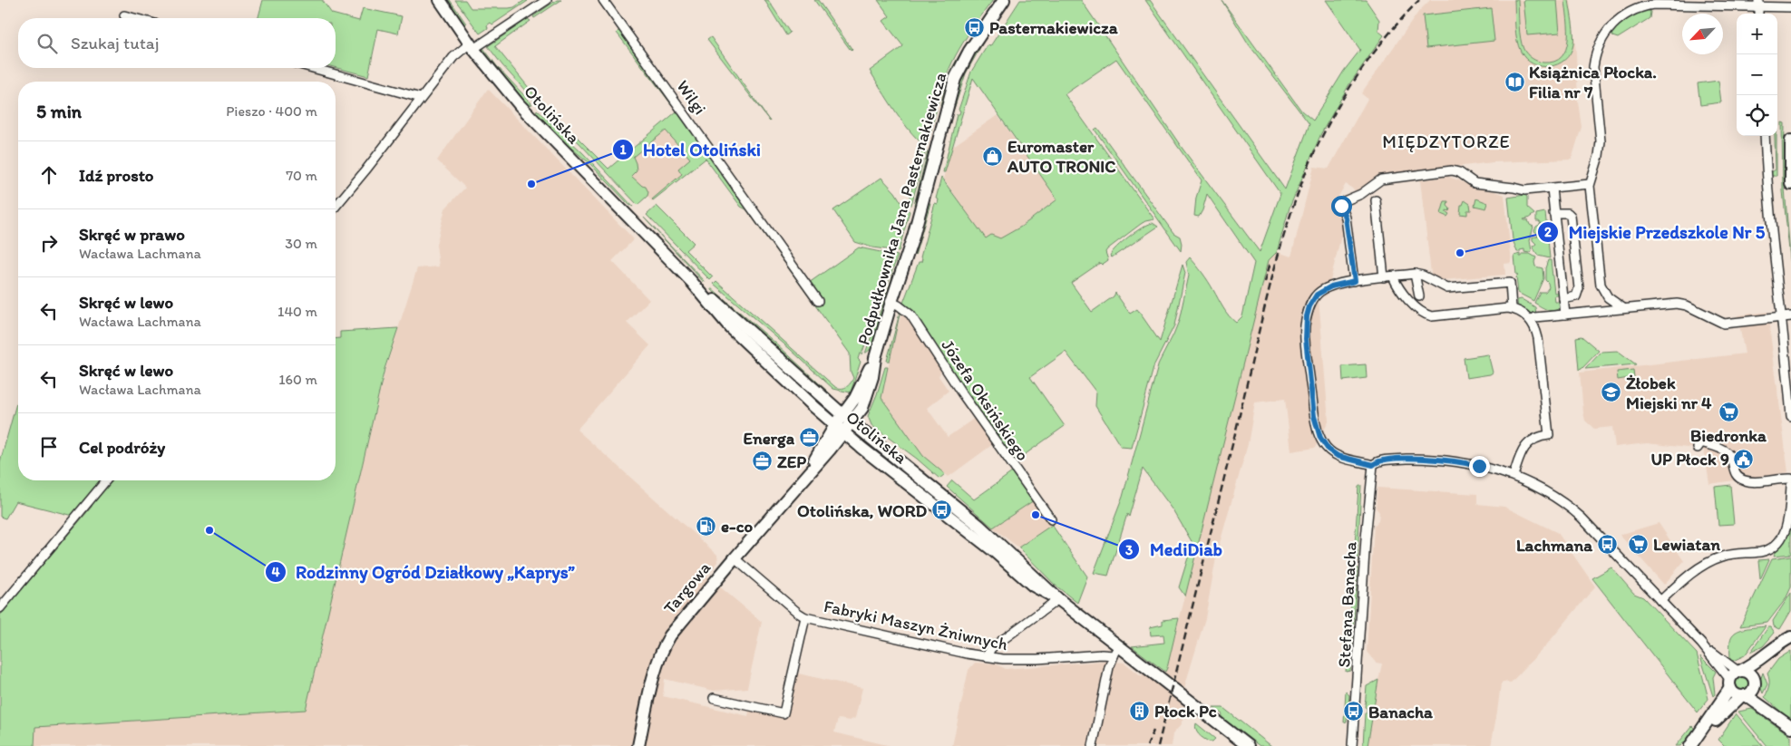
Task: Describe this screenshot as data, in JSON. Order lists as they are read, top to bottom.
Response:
{
  "streets": {
    "main road": ["Otolińska", "Podpułkownika Jana Pasternakiewicza", "Targowa"],
    "street": [
      "Wilgi",
      "Józefa Oksińskiego",
      "Stefana Banacha",
      "Fabryki Maszyn Żniwnych"
    ]
  },
  "crossings": [
    ["Otolińska", "Podpułkownika Jana Pasternakiewicza"],
    ["Otolińska", "Targowa"],
    ["Otolińska", "Fabryki Maszyn Żniwnych"],
    ["Podpułkownika Jana Pasternakiewicza", "Józefa Oksińskiego"],
    ["Podpułkownika Jana Pasternakiewicza", "Targowa"],
    ["Targowa", "Fabryki Maszyn Żniwnych"]
  ],
  "districts": ["MIĘDZYTORZE"],
  "places": {
    "bus stop": [
      "Pasternakiewicza",
      "Otolińska, WORD",
      "Lachmana",
      "Banacha"
    ],
    "library": ["Książnica Płocka. Filia nr 7"],
    "shop": ["Euromaster AUTO TRONIC"],
    "other": [
      "Hotel Otoliński",
      "Miejskie Przedszkole Nr 5",
      "MediDiab",
      "Rodzinny Ogród Działkowy „Kaprys”"
    ],
    "school or university": ["Żłobek Miejski nr 4"],
    "supermarket": ["Biedronka", "Lewiatan"],
    "office": ["Energa", "ZEP"],
    "public building": ["UP Płock 9"],
    "fuel station": ["e-co"],
    "building": ["Płock Pc"]
  },
  "north": "bottom left",
  "page": {
    "map_buttons": ["+", "−"],
    "search": "Szukaj tutaj",
    "heading": ["5 min", "Pieszo · 400 m"],
    "list": [
      ["Idź prosto", "70 m"],
      ["Skręć w prawo", "Wacława Lachmana", "30 m"],
      ["Skręć w lewo", "Wacława Lachmana", "140 m"],
      ["Skręć w lewo", "Wacława Lachmana", "160 m"],
      "Cel podróży"
    ]
  }
}
